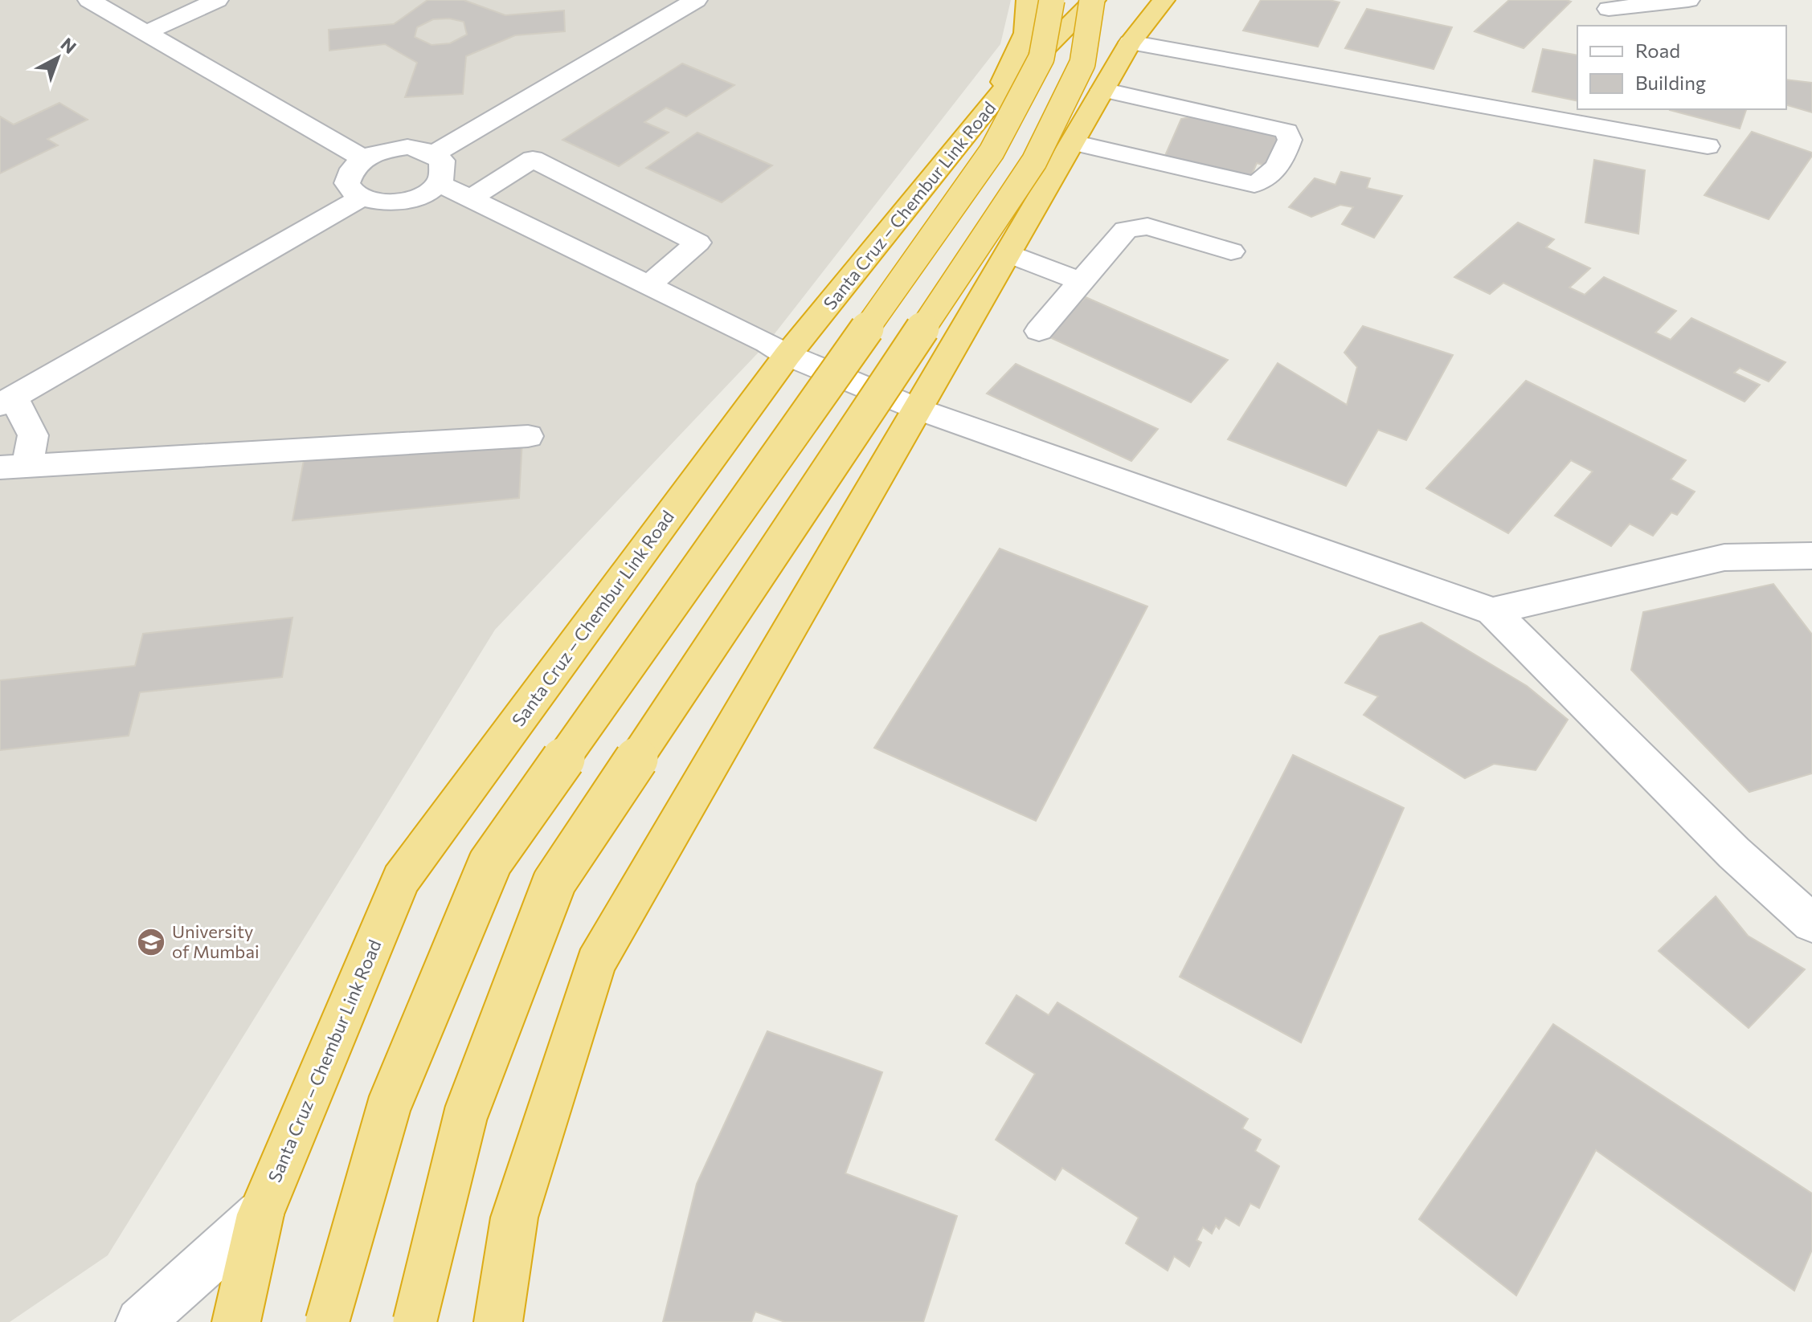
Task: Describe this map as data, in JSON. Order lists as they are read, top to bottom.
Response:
{
  "streets": {
    "highway": ["Santa Cruz – Chembur Link Road"]
  },
  "places": {
    "school or university": ["University of Mumbai"]
  },
  "legend": ["Road", "Building"],
  "north": "top right"
}
